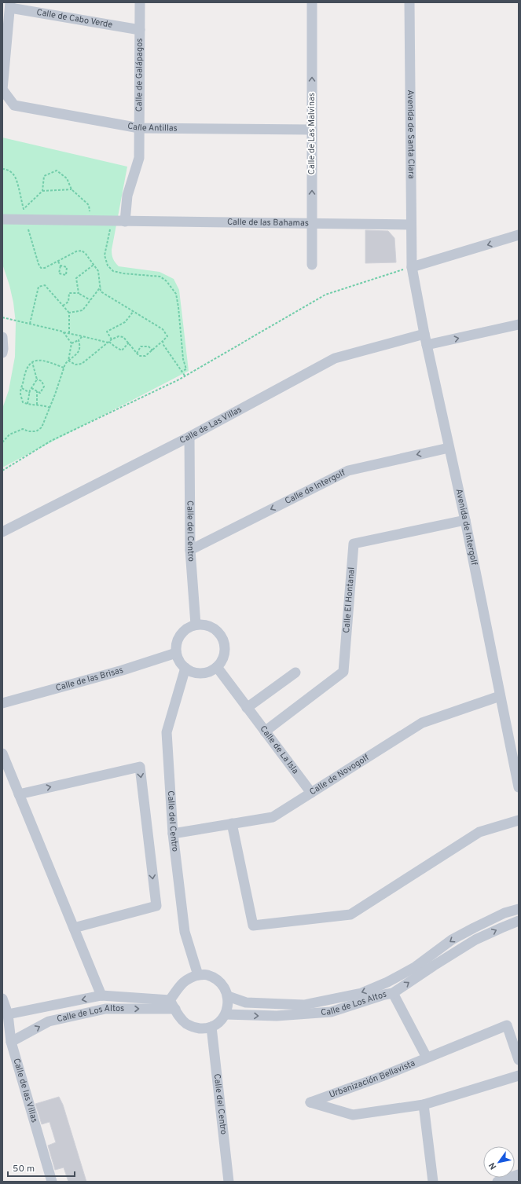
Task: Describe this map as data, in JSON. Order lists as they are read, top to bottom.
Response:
{
  "streets": {
    "street": [
      "Calle de Cabo Verde",
      "Calle de Galápagos",
      "Calle Antillas",
      "Calle de Las Malvinas",
      "Avenida de Santa Clara",
      "Calle de las Bahamas",
      "Calle de Las Villas",
      "Calle de Intergolf",
      "Avenida de Intergolf",
      "Calle del Centro",
      "Calle El Hontanal",
      "Calle de las Brisas",
      "Calle de La Isla",
      "Calle de Novogolf",
      "Calle de Los Altos",
      "Urbanización Bellavista",
      "Calle de las Villas"
    ]
  },
  "crossings": [
    ["Calle de Cabo Verde", "Calle de Galápagos"],
    ["Calle de Galápagos", "Calle Antillas"],
    ["Calle de Galápagos", "Calle de las Bahamas"],
    ["Calle Antillas", "Calle de Las Malvinas"],
    ["Calle de Las Malvinas", "Calle de las Bahamas"],
    ["Avenida de Santa Clara", "Calle de las Bahamas"],
    ["Avenida de Santa Clara", "Avenida de Intergolf"],
    ["Calle de Las Villas", "Avenida de Intergolf"],
    ["Calle de Las Villas", "Calle del Centro"],
    ["Calle de Intergolf", "Avenida de Intergolf"],
    ["Calle de Intergolf", "Calle del Centro"],
    ["Avenida de Intergolf", "Calle El Hontanal"],
    ["Avenida de Intergolf", "Calle de Novogolf"],
    ["Calle del Centro", "Calle de las Brisas"],
    ["Calle del Centro", "Calle de La Isla"],
    ["Calle del Centro", "Calle de Novogolf"],
    ["Calle del Centro", "Calle de Los Altos"],
    ["Calle El Hontanal", "Calle de La Isla"],
    ["Calle de las Brisas", "Calle de La Isla"],
    ["Calle de La Isla", "Calle de Novogolf"],
    ["Calle de Los Altos", "Calle de las Villas"]
  ],
  "one_way": ["Calle de Las Malvinas", "Calle de Intergolf"],
  "scale_bar": "50 m",
  "north": "bottom left"
}
